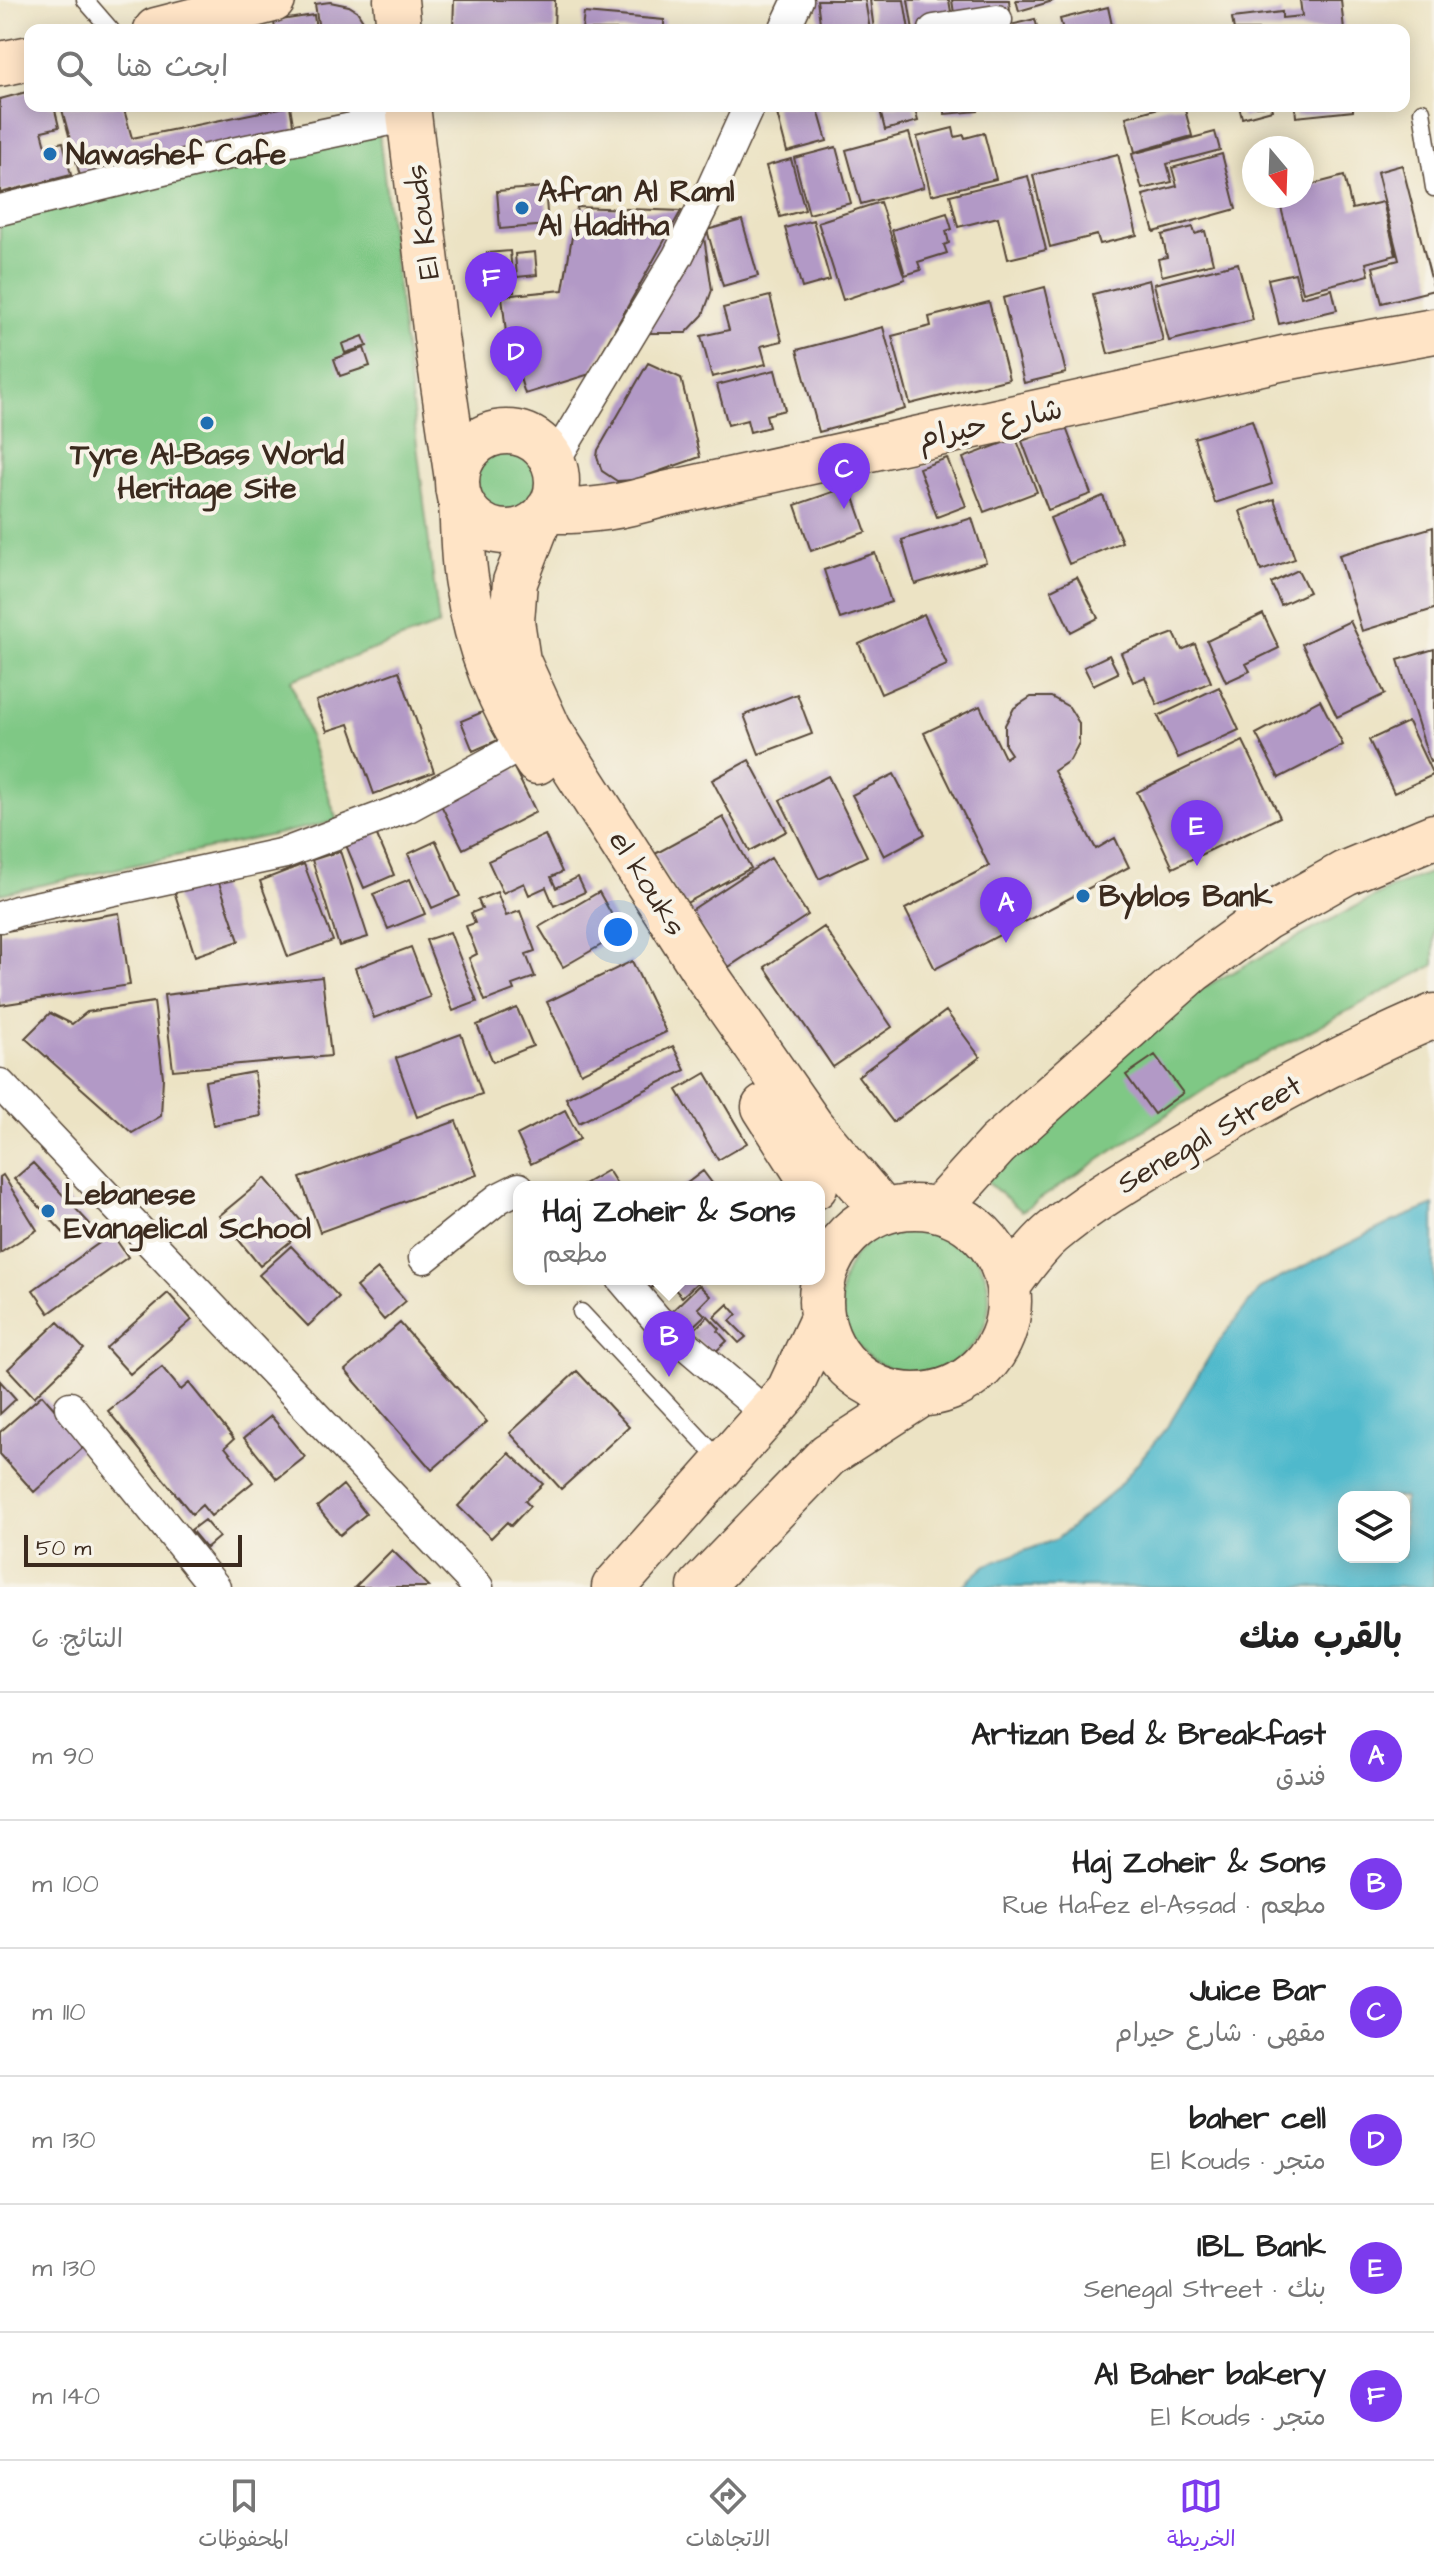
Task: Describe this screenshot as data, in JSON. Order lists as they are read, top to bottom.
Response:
{
  "streets": {
    "main road": [
      "El Kouds",
      "شارع حيرام",
      "el kouks",
      "Senegal Street"
    ]
  },
  "crossings": [
    ["El Kouds", "شارع حيرام"],
    ["El Kouds", "el kouks"],
    ["شارع حيرام", "el kouks"]
  ],
  "places": [
    "Nawashef Cafe",
    "Afran Al Raml Al Haditha",
    "Tyre Al-Bass World Heritage Site",
    "Byblos Bank",
    "Lebanese Evangelical School"
  ],
  "scale_bar": "50 m",
  "north": "bottom",
  "page": {
    "search": "ابحث هنا",
    "pins": [
      "F",
      "D",
      "C",
      "E",
      "A",
      "B"
    ],
    "popup": ["Haj Zoheir & Sons", "مطعم"],
    "scale": "50 m",
    "heading": ["بالقرب منك", "النتائج: 6"],
    "list": [
      {
        "mark": "A",
        "name": "Artizan Bed & Breakfast",
        "note": "فندق",
        "value": "90 m"
      },
      {
        "mark": "B",
        "name": "Haj Zoheir & Sons",
        "note": "مطعم · Rue Hafez el-Assad",
        "value": "100 m"
      },
      {
        "mark": "C",
        "name": "Juice Bar",
        "note": "مقهى · شارع حيرام",
        "value": "110 m"
      },
      {
        "mark": "D",
        "name": "baher cell",
        "note": "متجر · El Kouds",
        "value": "130 m"
      },
      {
        "mark": "E",
        "name": "IBL Bank",
        "note": "بنك · Senegal Street",
        "value": "130 m"
      },
      {
        "mark": "F",
        "name": "Al Baher bakery",
        "note": "متجر · El Kouds",
        "value": "140 m"
      }
    ],
    "nav": ["الخريطة", "الاتجاهات", "المحفوظات"]
  }
}
